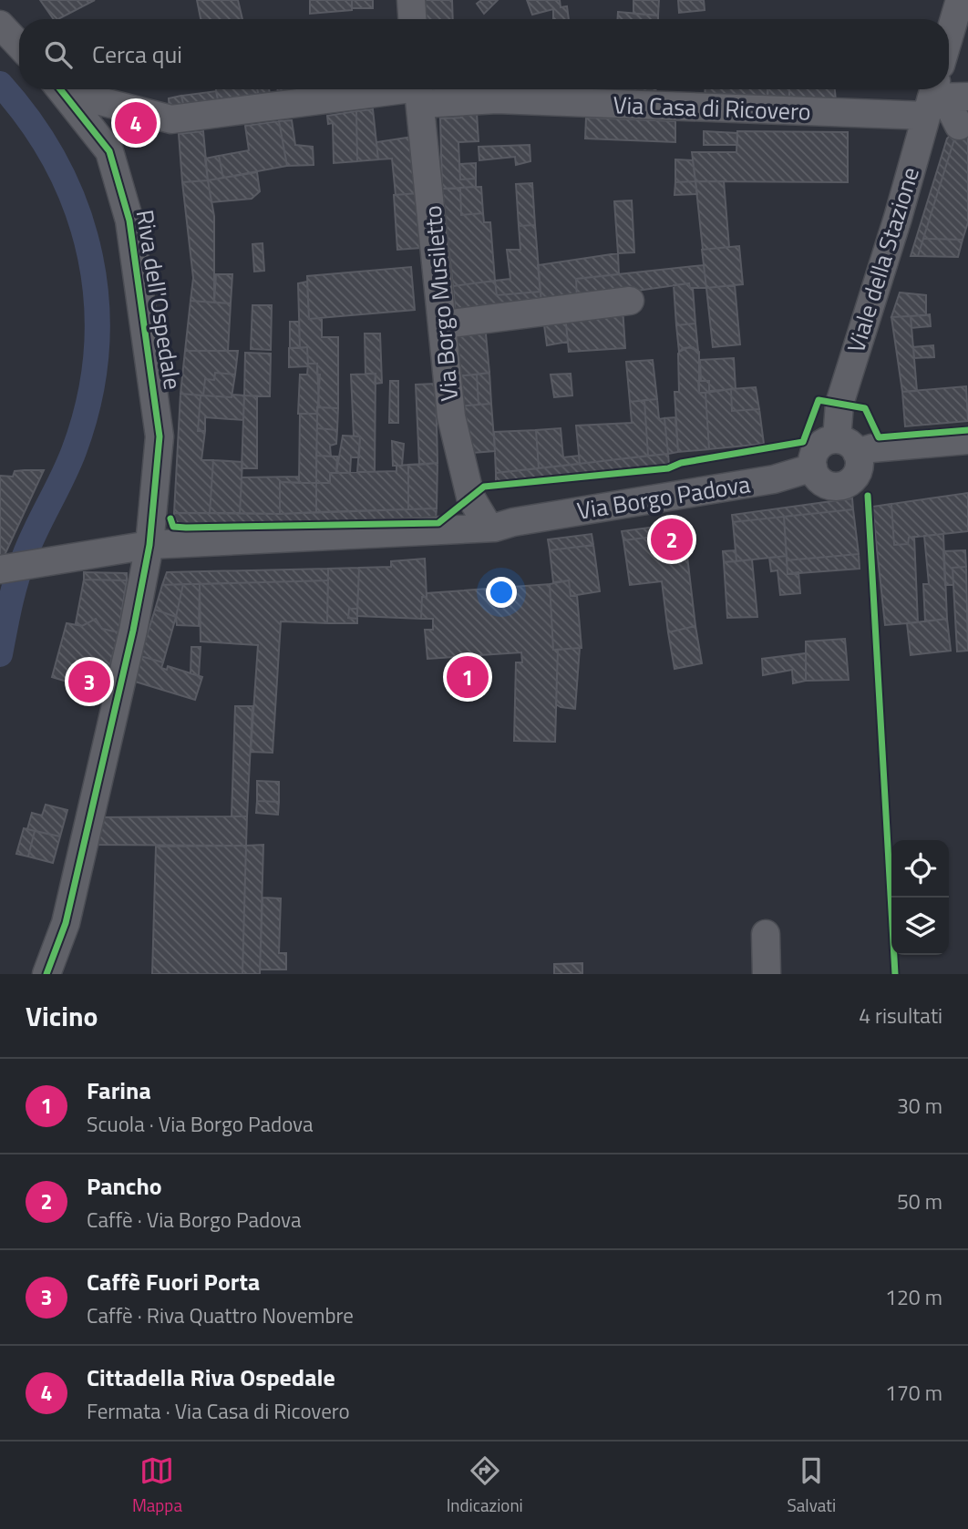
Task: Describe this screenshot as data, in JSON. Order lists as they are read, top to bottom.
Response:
{
  "streets": {
    "street": [
      "Via Casa di Ricovero",
      "Viale della Stazione",
      "Riva dell'Ospedale",
      "Via Borgo Musiletto",
      "Via Borgo Padova"
    ]
  },
  "crossings": [
    ["Via Casa di Ricovero", "Viale della Stazione"],
    ["Via Casa di Ricovero", "Via Borgo Musiletto"],
    ["Viale della Stazione", "Via Borgo Padova"],
    ["Riva dell'Ospedale", "Via Borgo Padova"],
    ["Via Borgo Musiletto", "Via Borgo Padova"]
  ],
  "page": {
    "search": "Cerca qui",
    "pins": [
      "4",
      "2",
      "1",
      "3"
    ],
    "heading": ["Vicino", "4 risultati"],
    "list": [
      {
        "mark": "1",
        "name": "Farina",
        "note": "Scuola · Via Borgo Padova",
        "value": "30 m"
      },
      {
        "mark": "2",
        "name": "Pancho",
        "note": "Caffè · Via Borgo Padova",
        "value": "50 m"
      },
      {
        "mark": "3",
        "name": "Caffè Fuori Porta",
        "note": "Caffè · Riva Quattro Novembre",
        "value": "120 m"
      },
      {
        "mark": "4",
        "name": "Cittadella Riva Ospedale",
        "note": "Fermata · Via Casa di Ricovero",
        "value": "170 m"
      }
    ],
    "nav": ["Mappa", "Indicazioni", "Salvati"]
  }
}
